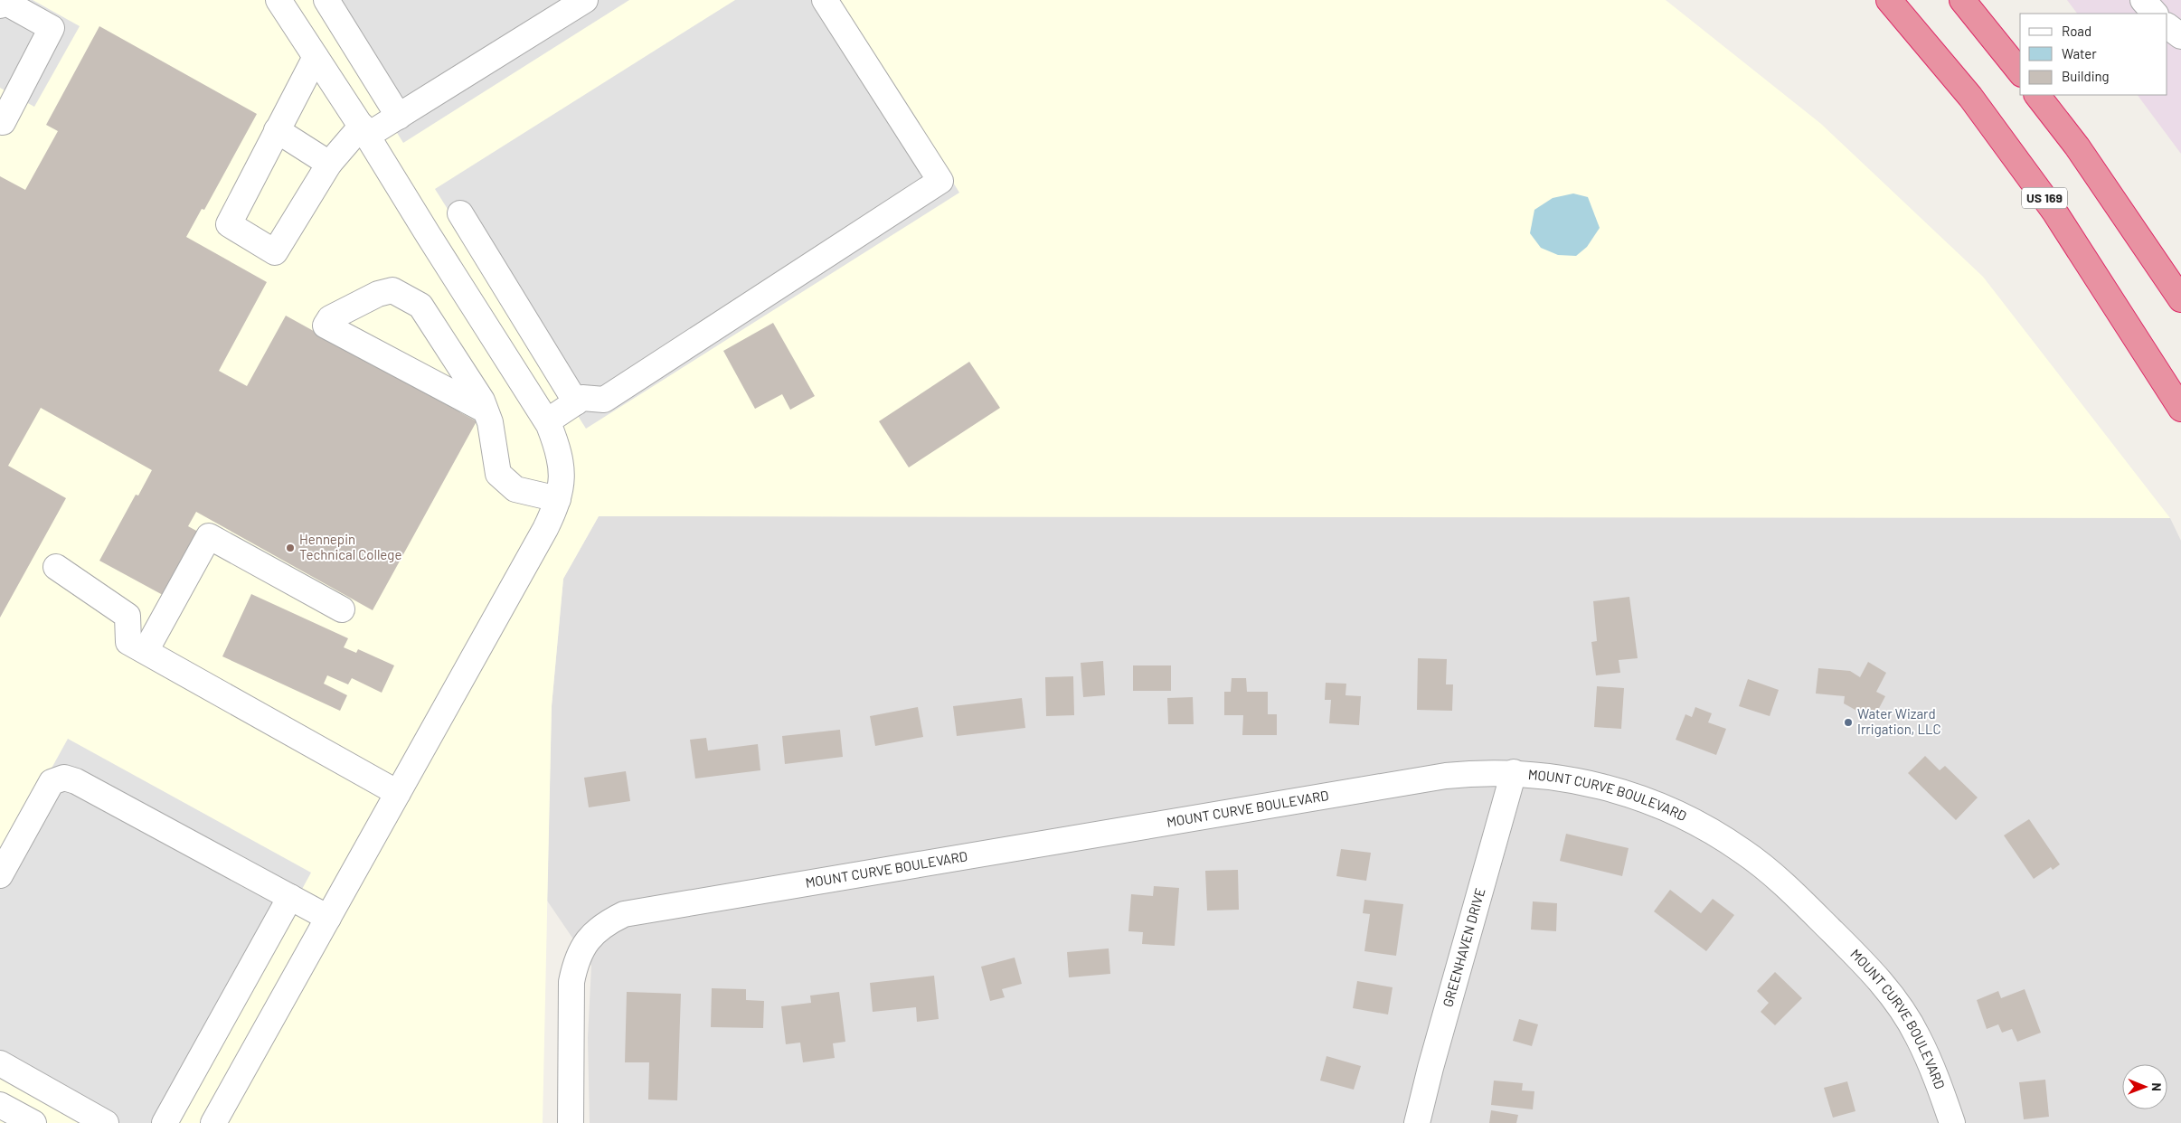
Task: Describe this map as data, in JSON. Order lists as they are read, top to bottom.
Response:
{
  "streets": {
    "highway": ["US 169"],
    "street": ["MOUNT CURVE BOULEVARD", "GREENHAVEN DRIVE"]
  },
  "crossings": [
    ["MOUNT CURVE BOULEVARD", "GREENHAVEN DRIVE"]
  ],
  "places": ["Hennepin Technical College", "Water Wizard Irrigation, LLC"],
  "legend": ["Road", "Water", "Building"],
  "north": "right"
}
